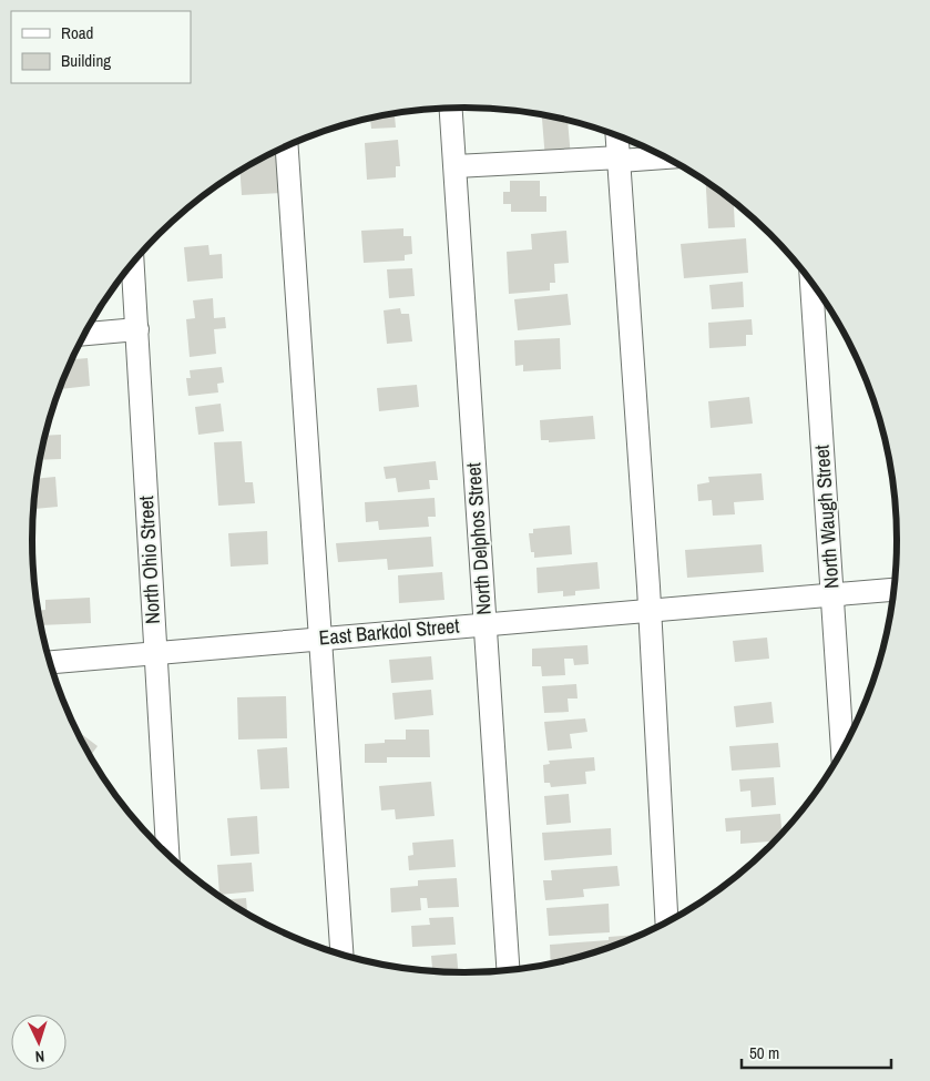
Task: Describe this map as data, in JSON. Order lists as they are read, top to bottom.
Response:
{
  "streets": {
    "street": [
      "North Waugh Street",
      "North Delphos Street",
      "North Ohio Street",
      "East Barkdol Street"
    ]
  },
  "crossings": [
    ["North Waugh Street", "East Barkdol Street"],
    ["North Delphos Street", "East Barkdol Street"],
    ["North Ohio Street", "East Barkdol Street"]
  ],
  "legend": ["Road", "Building"],
  "scale_bar": "50 m",
  "north": "bottom"
}
